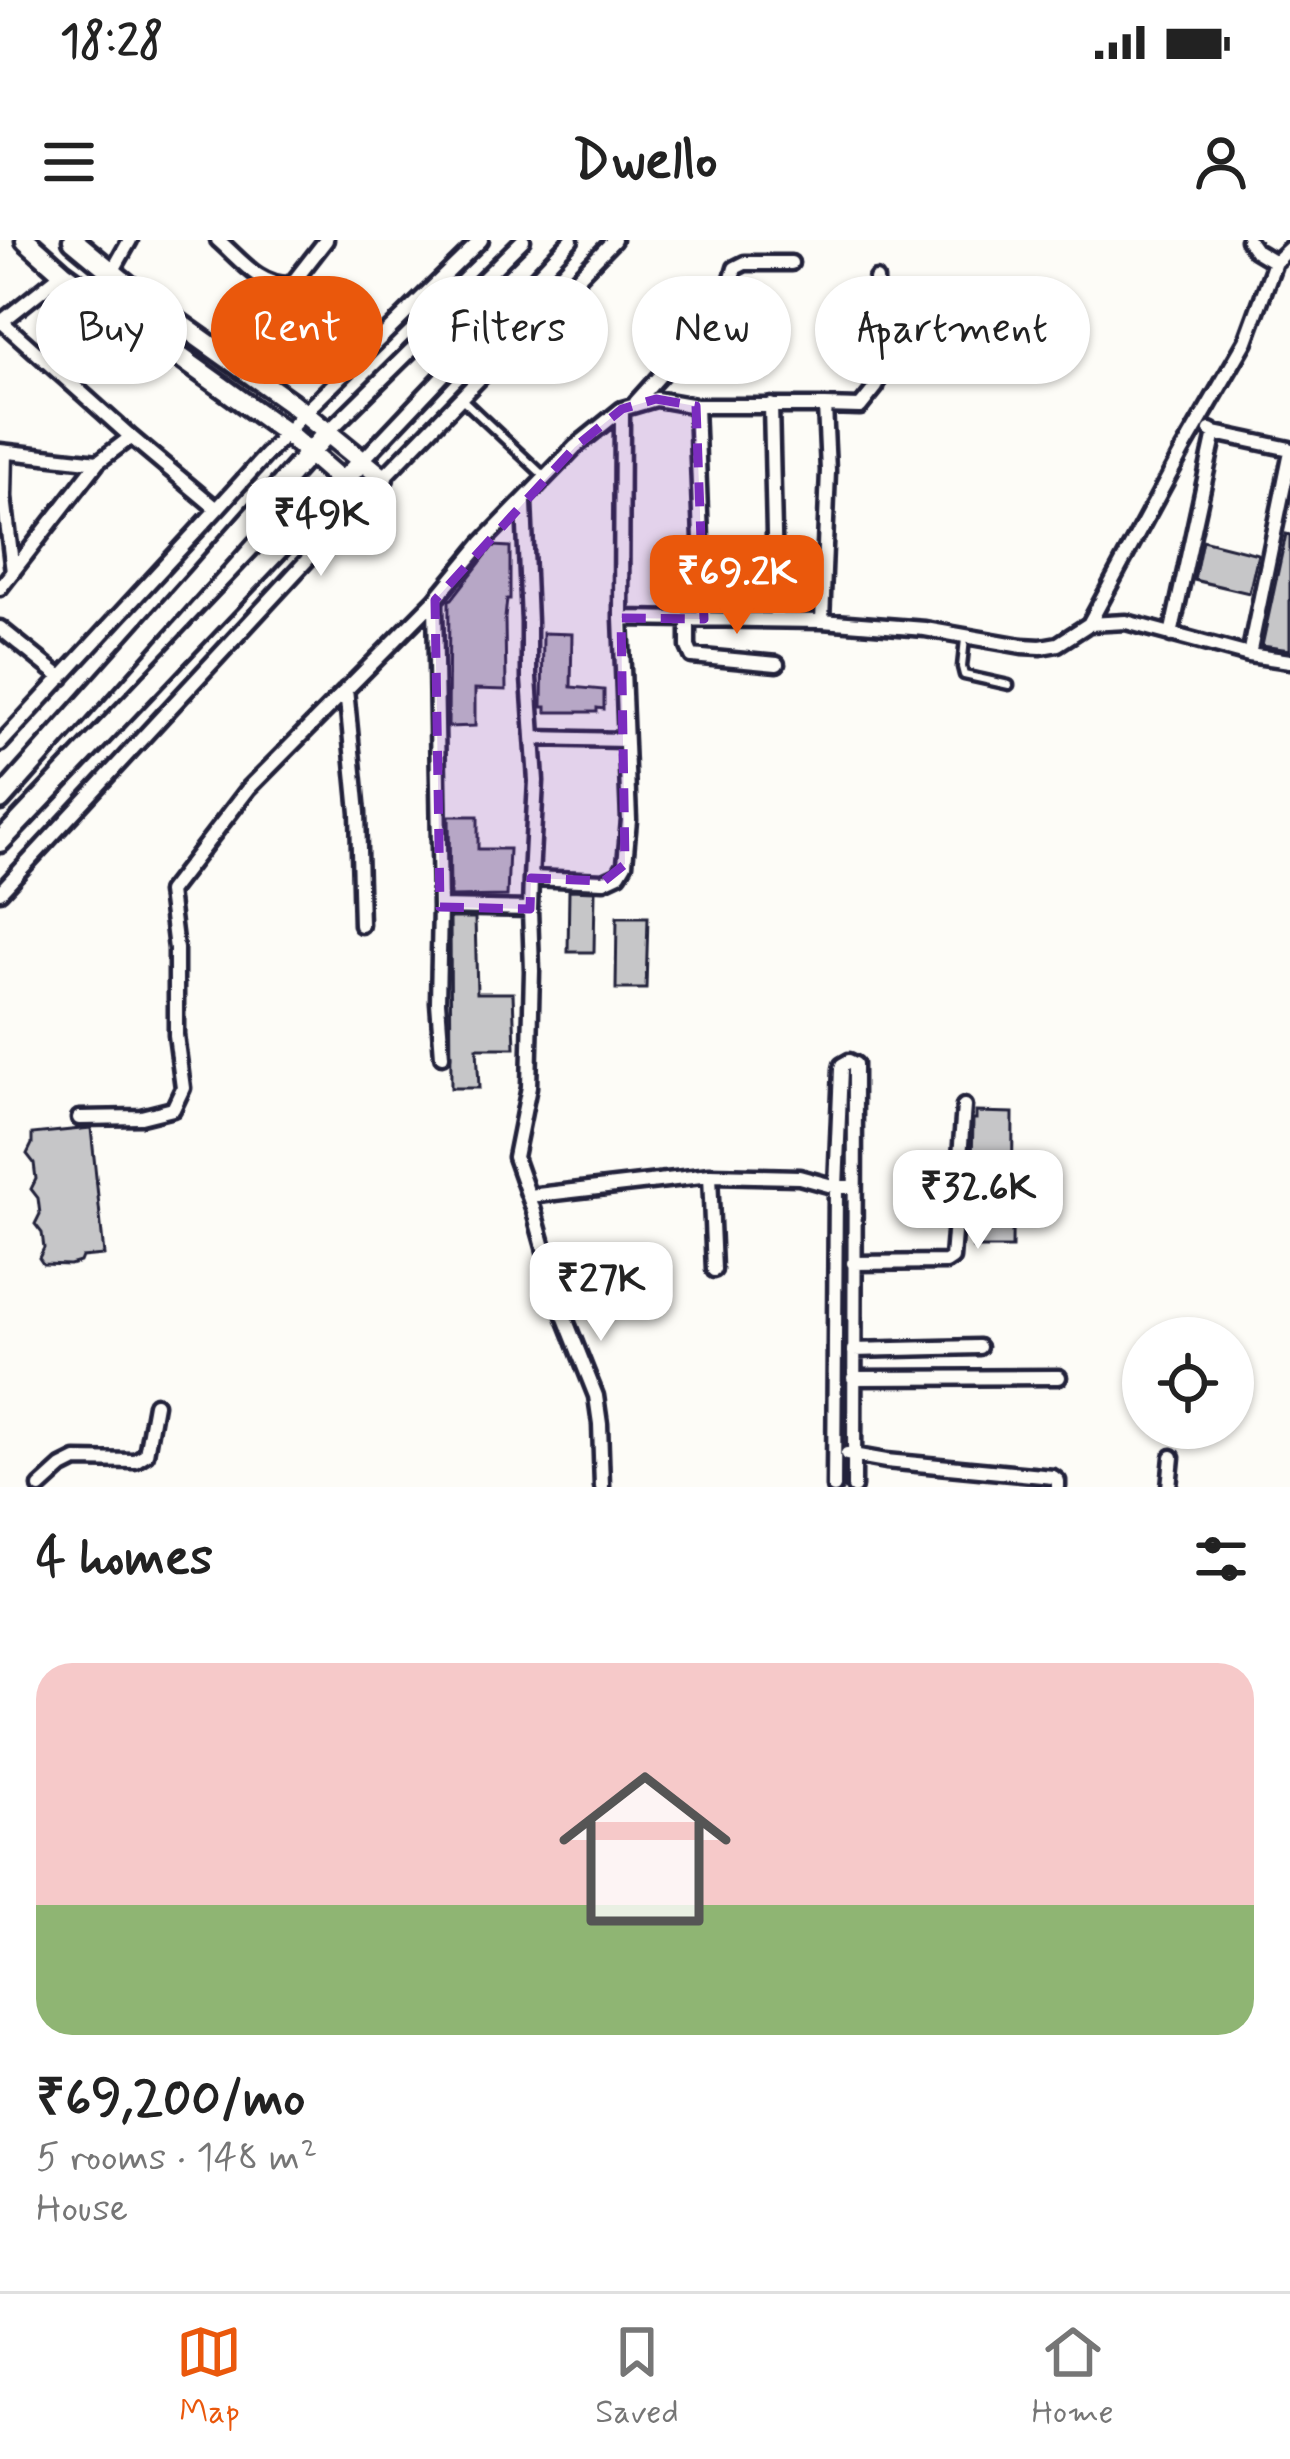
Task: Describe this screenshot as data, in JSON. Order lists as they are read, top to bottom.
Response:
{
  "page": {
    "status": "18:28",
    "header": "Dwello",
    "chip": [
      "Buy",
      "Rent",
      "Filters",
      "New",
      "Apartment"
    ],
    "price": [
      "₹49K",
      "₹69.2K",
      "₹32.6K",
      "₹27K"
    ],
    "heading": "4 homes",
    "list": [
      {
        "name": "₹69,200/mo",
        "note": "5 rooms · 148 m² · House"
      }
    ],
    "tabs": ["Map", "Saved", "Home"]
  }
}
